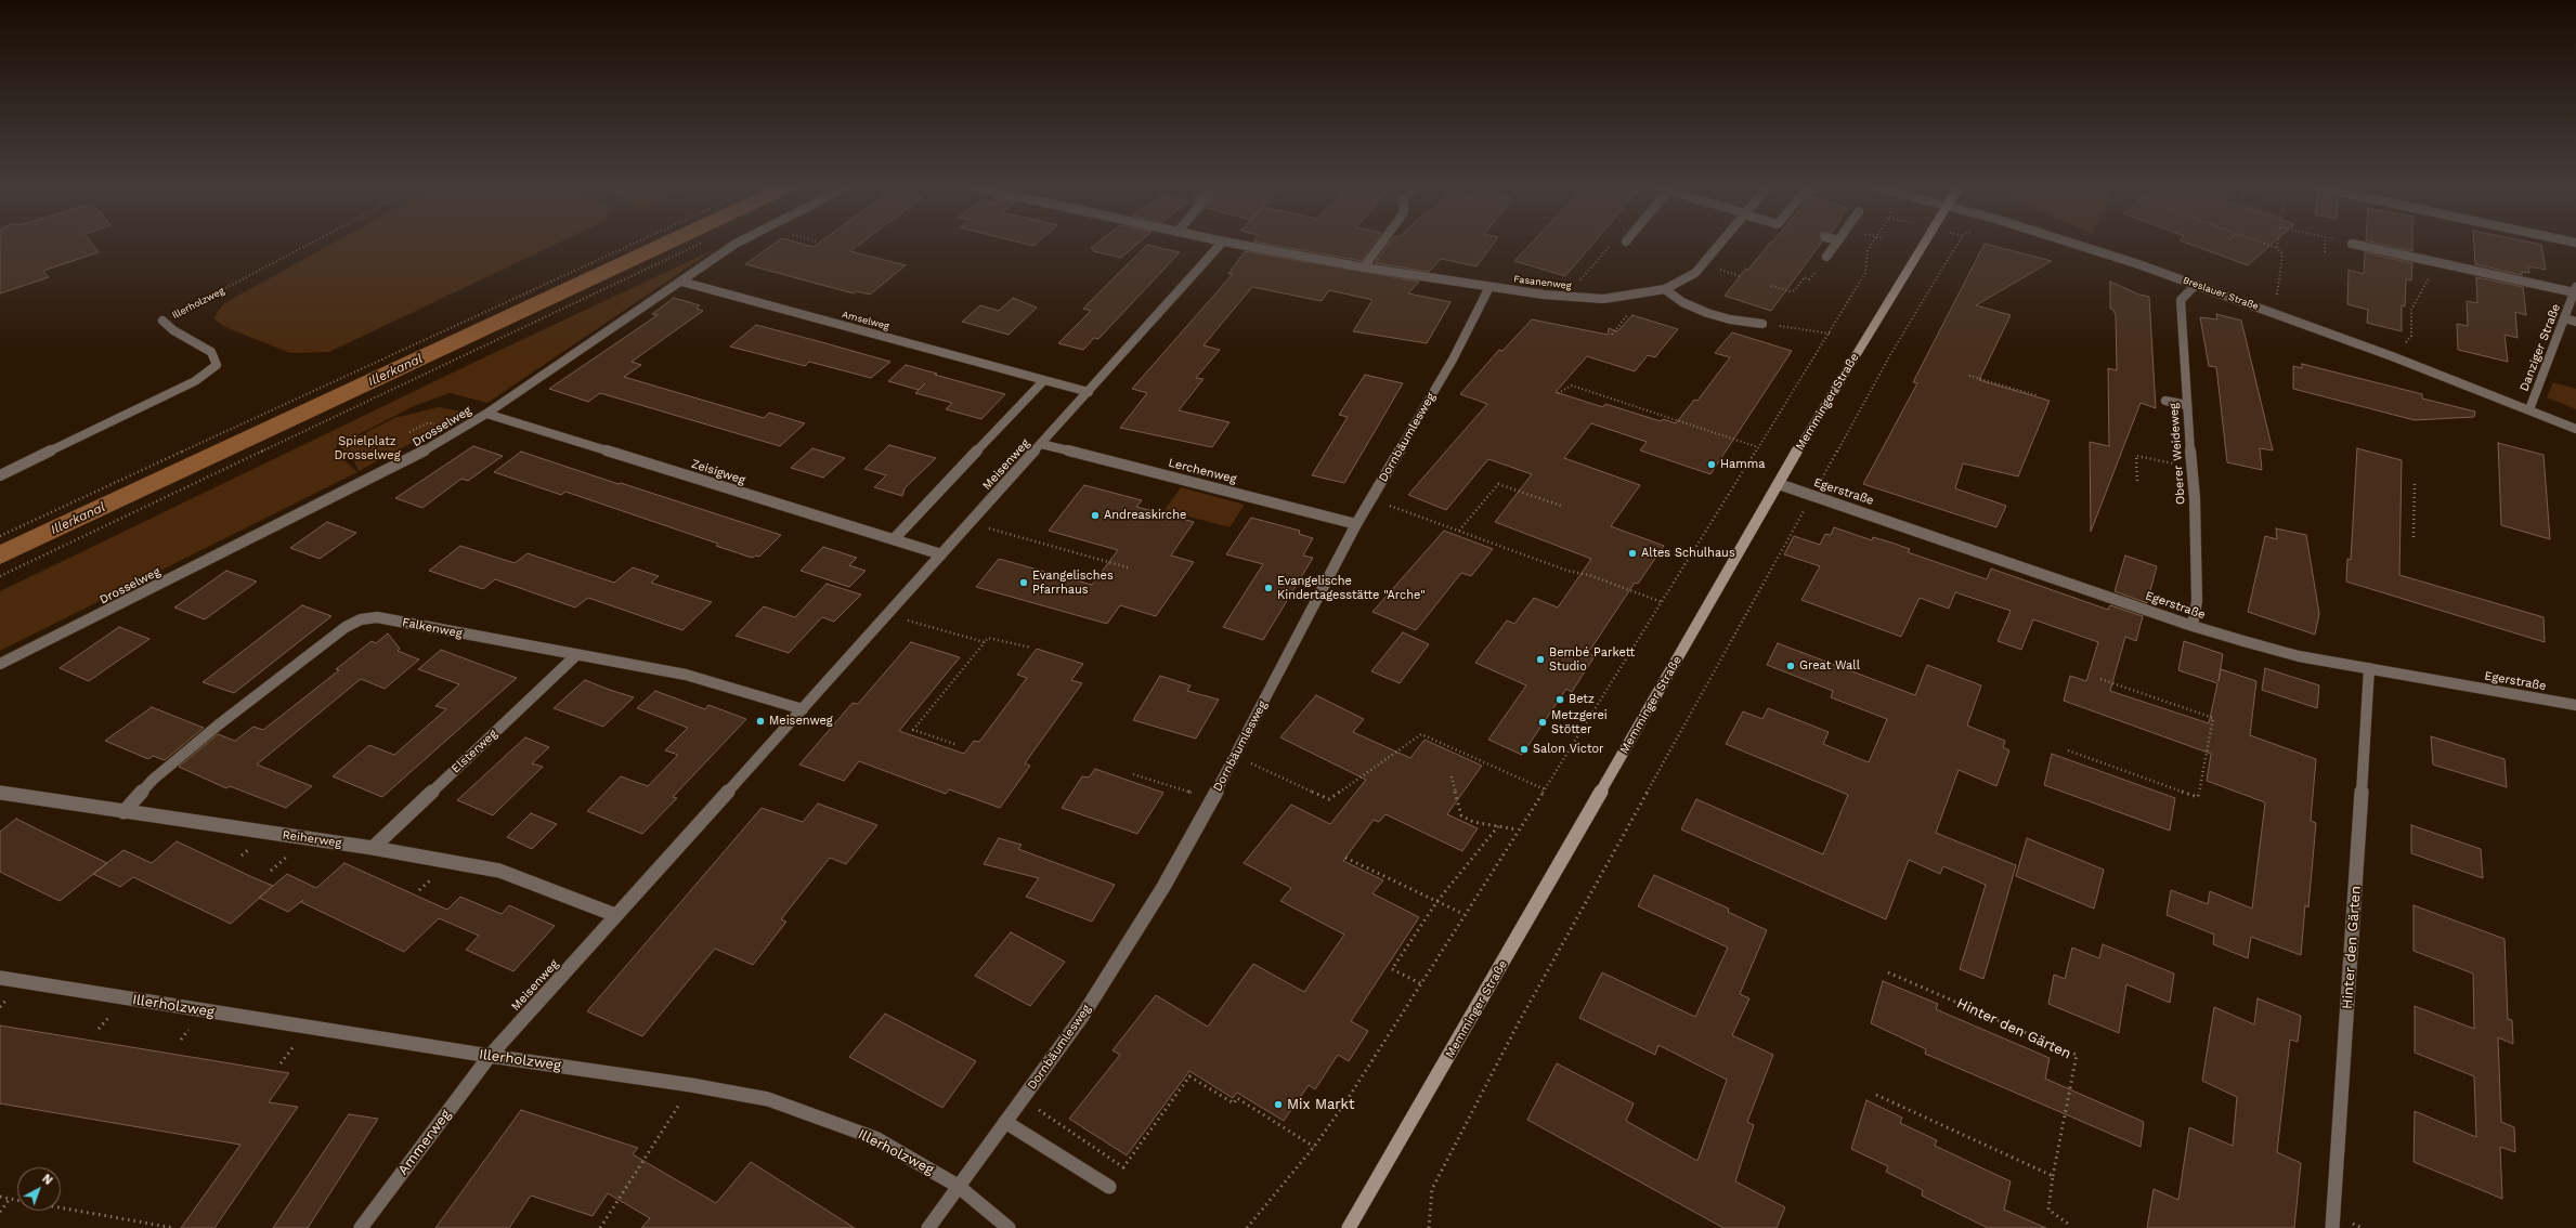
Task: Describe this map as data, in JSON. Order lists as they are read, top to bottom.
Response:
{
  "streets": {
    "main road": ["Memminger Straße"],
    "street": [
      "Fasanenweg",
      "Breslauer Straße",
      "Illerholzweg",
      "Amselweg",
      "Danziger Straße",
      "Drosselweg",
      "Dornbäumlesweg",
      "Oberer Weideweg",
      "Meisenweg",
      "Lerchenweg",
      "Zeisigweg",
      "Egerstraße",
      "Falkenweg",
      "Elsterweg",
      "Reiherweg",
      "Hinter den Gärten",
      "Ammerweg"
    ]
  },
  "crossings": [
    ["Fasanenweg", "Dornbäumlesweg"],
    ["Breslauer Straße", "Danziger Straße"],
    ["Breslauer Straße", "Oberer Weideweg"],
    ["Illerholzweg", "Dornbäumlesweg"],
    ["Illerholzweg", "Meisenweg"],
    ["Illerholzweg", "Ammerweg"],
    ["Amselweg", "Drosselweg"],
    ["Memminger Straße", "Egerstraße"],
    ["Drosselweg", "Zeisigweg"],
    ["Dornbäumlesweg", "Lerchenweg"],
    ["Oberer Weideweg", "Egerstraße"],
    ["Meisenweg", "Lerchenweg"],
    ["Meisenweg", "Zeisigweg"],
    ["Meisenweg", "Falkenweg"],
    ["Meisenweg", "Reiherweg"],
    ["Meisenweg", "Ammerweg"],
    ["Egerstraße", "Hinter den Gärten"],
    ["Falkenweg", "Elsterweg"],
    ["Falkenweg", "Reiherweg"],
    ["Elsterweg", "Reiherweg"]
  ],
  "water": ["Illerkanal"],
  "parks": ["Spielplatz Drosselweg"],
  "places": [
    "Hamma",
    "Andreaskirche",
    "Altes Schulhaus",
    "Evangelisches Pfarrhaus",
    "Evangelische Kindertagesstätte \"Arche\"",
    "Bembé Parkett Studio",
    "Great Wall",
    "Betz",
    "Meisenweg",
    "Metzgerei Stötter",
    "Salon Victor",
    "Mix Markt"
  ],
  "north": "top right"
}
